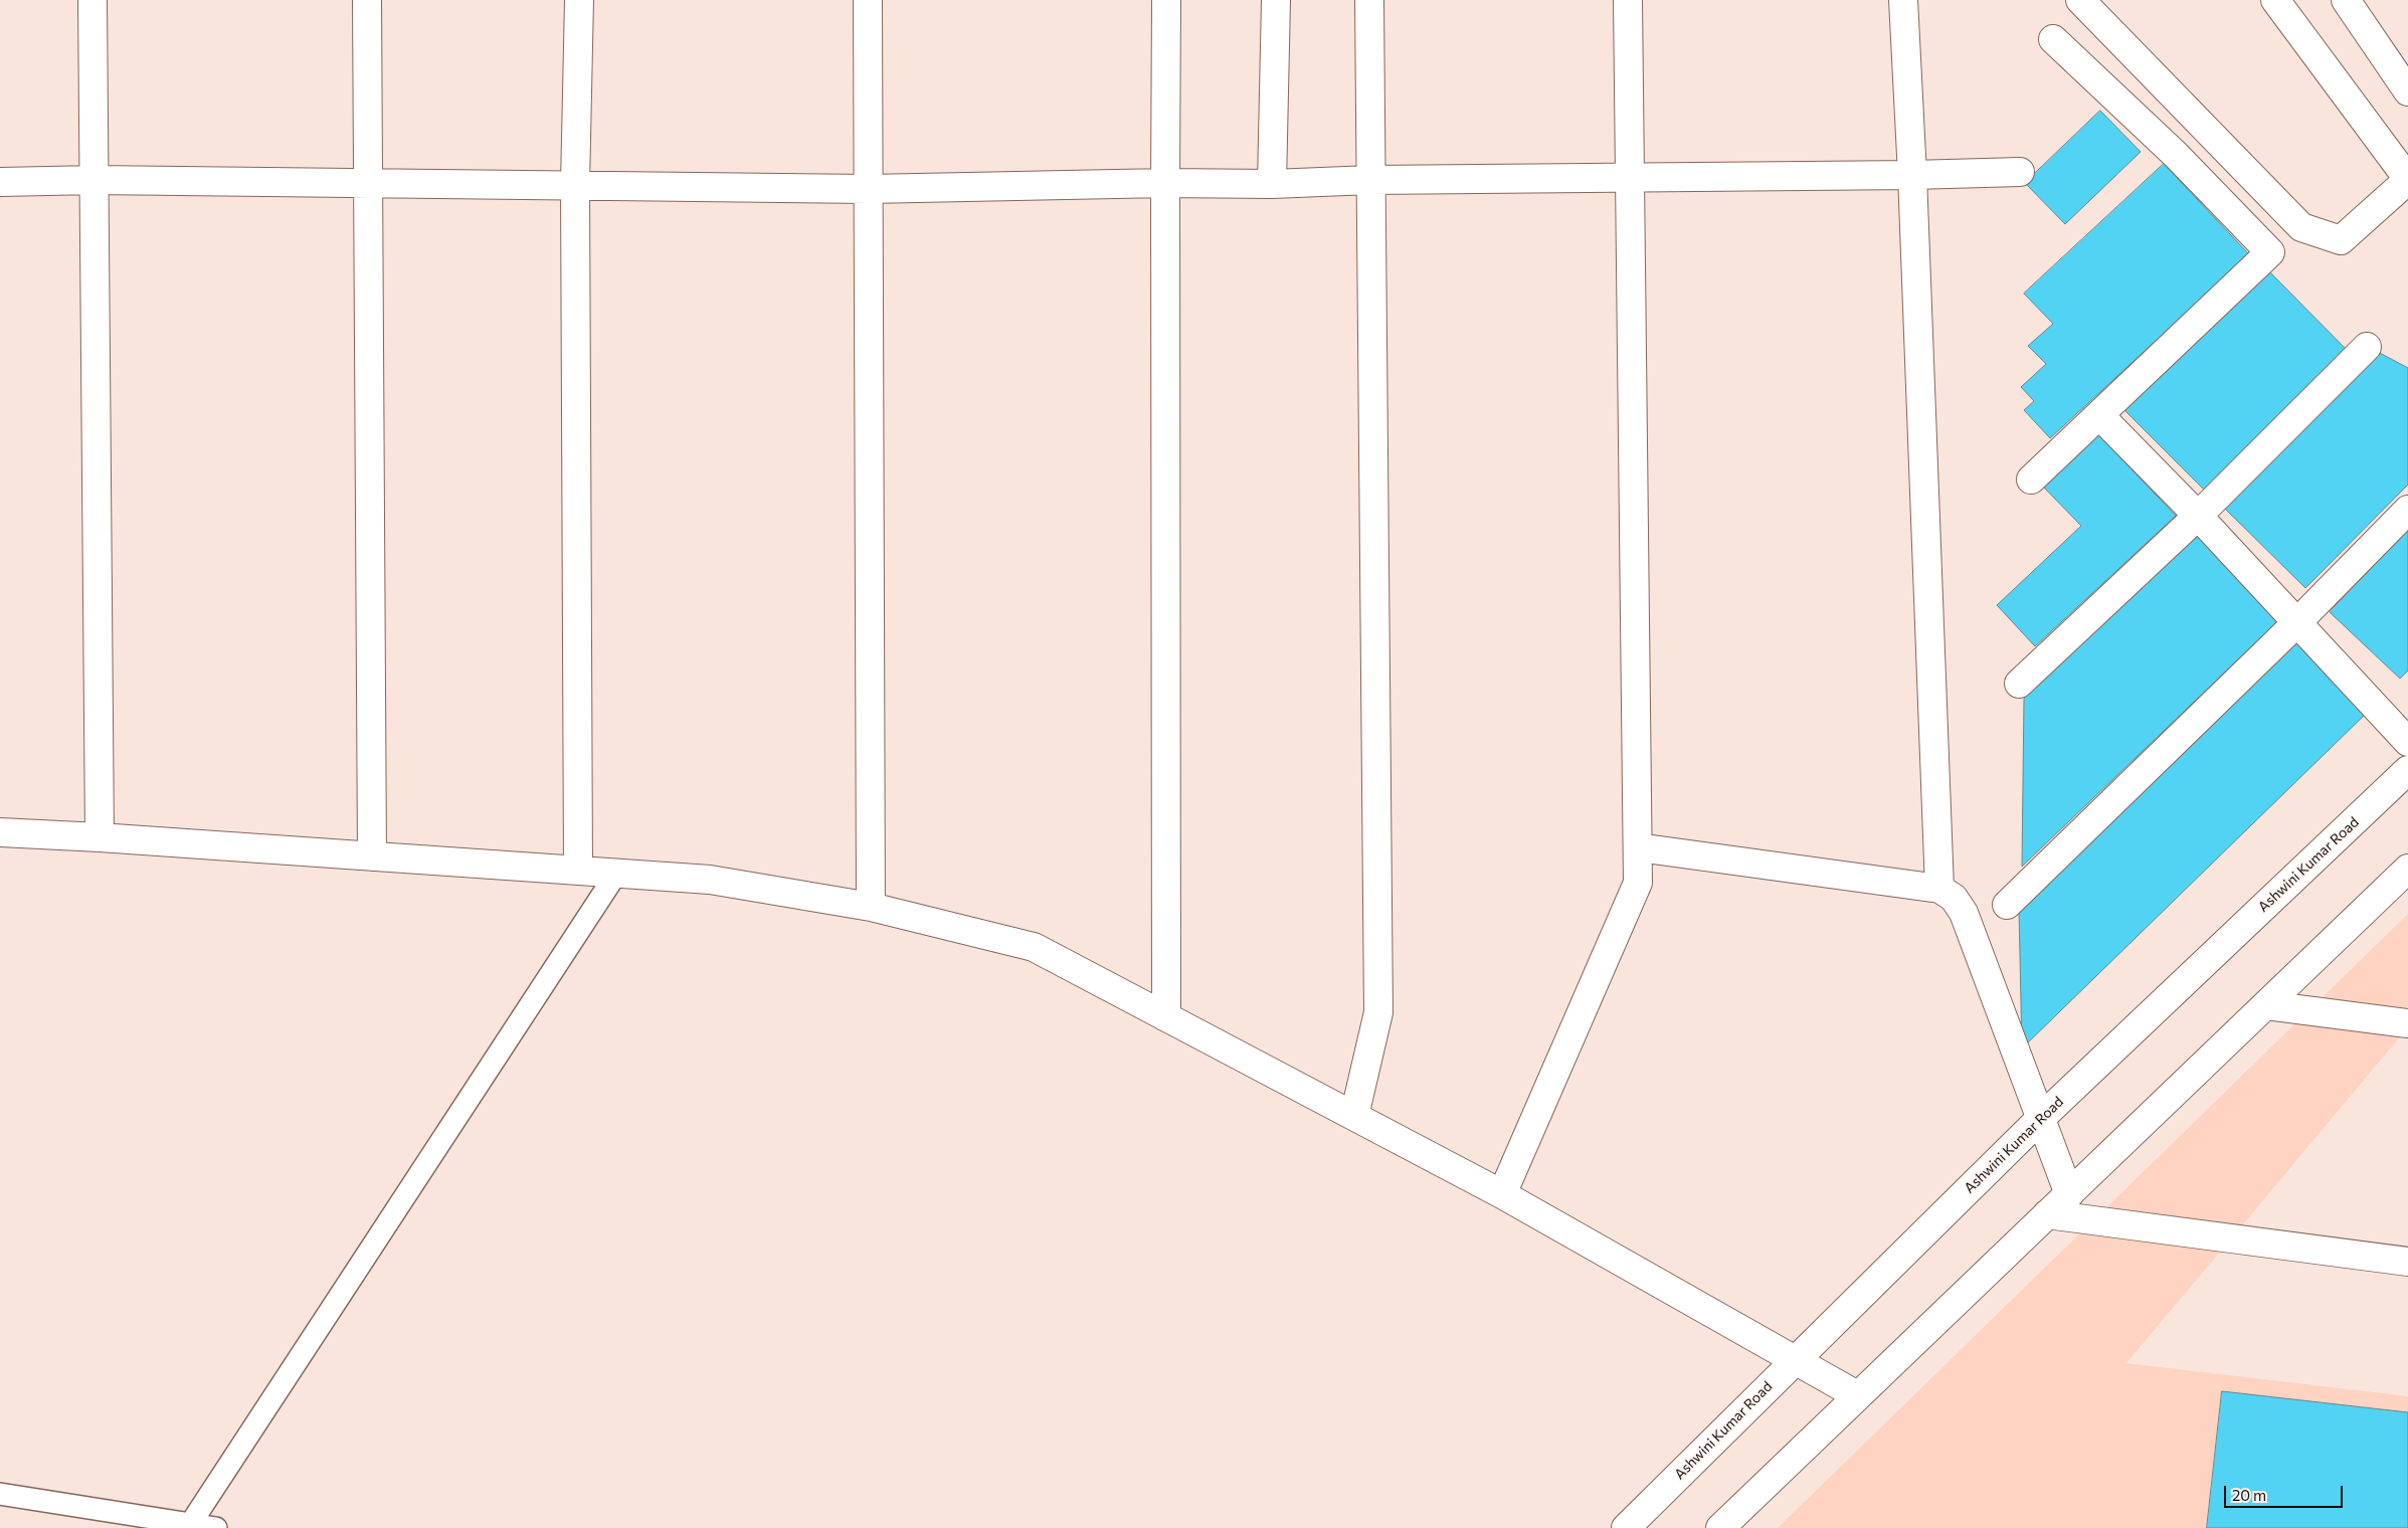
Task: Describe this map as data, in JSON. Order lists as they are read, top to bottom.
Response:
{
  "streets": {
    "street": ["Ashwini Kumar Road"]
  },
  "scale_bar": "20 m"
}
